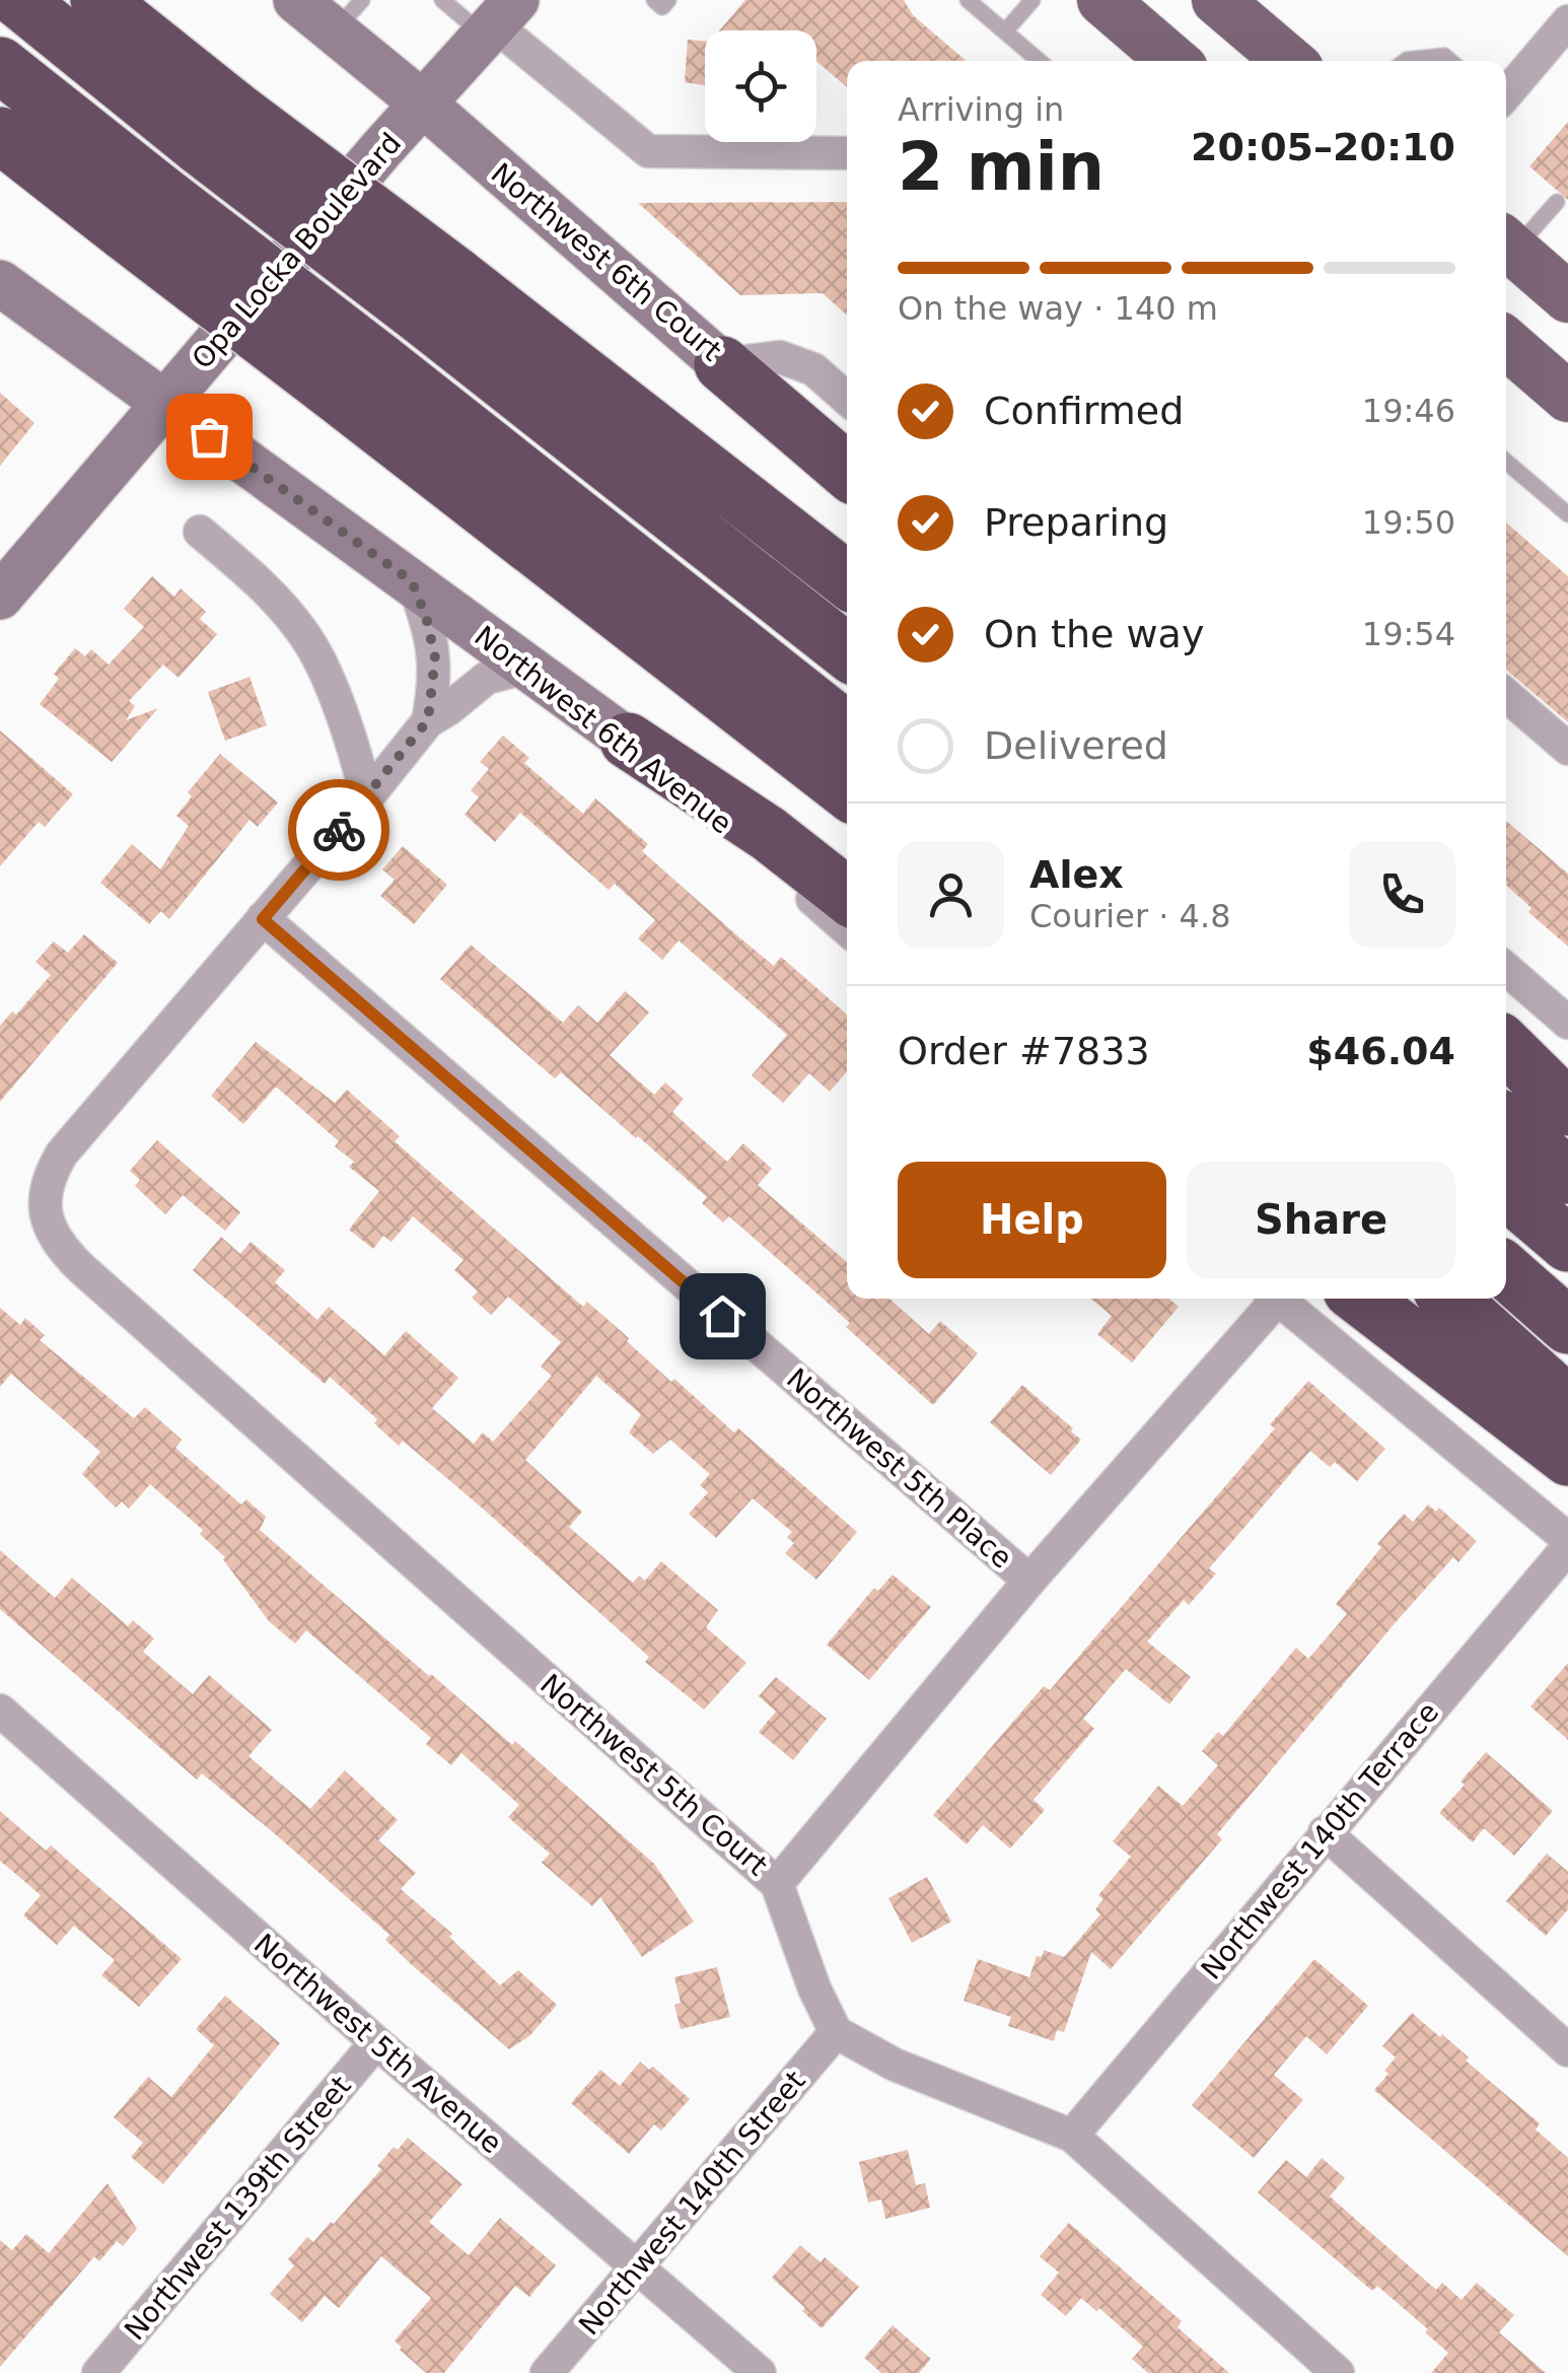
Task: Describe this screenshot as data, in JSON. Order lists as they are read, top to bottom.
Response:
{
  "streets": {
    "main road": ["Opa Locka Boulevard", "Northwest 6th Court", "Northwest 6th Avenue"],
    "street": [
      "Northwest 5th Place",
      "Northwest 5th Court",
      "Northwest 140th Terrace",
      "Northwest 5th Avenue",
      "Northwest 140th Street",
      "Northwest 139th Street"
    ]
  },
  "crossings": [
    ["Opa Locka Boulevard", "Northwest 6th Court"],
    ["Opa Locka Boulevard", "Northwest 6th Avenue"],
    ["Northwest 5th Place", "Northwest 5th Court"],
    ["Northwest 5th Court", "Northwest 140th Street"],
    ["Northwest 5th Avenue", "Northwest 140th Street"],
    ["Northwest 5th Avenue", "Northwest 139th Street"]
  ],
  "page": {
    "heading": ["2 min", "Arriving in", "20:05–20:10"],
    "panel": [
      "Alex",
      "Courier · 4.8",
      "Order #7833",
      "$46.04"
    ],
    "bar": "On the way · 140 m",
    "list": [
      ["Confirmed", "19:46"],
      ["Preparing", "19:50"],
      ["On the way", "19:54"],
      "Delivered"
    ],
    "buttons": ["Help", "Share"]
  }
}
